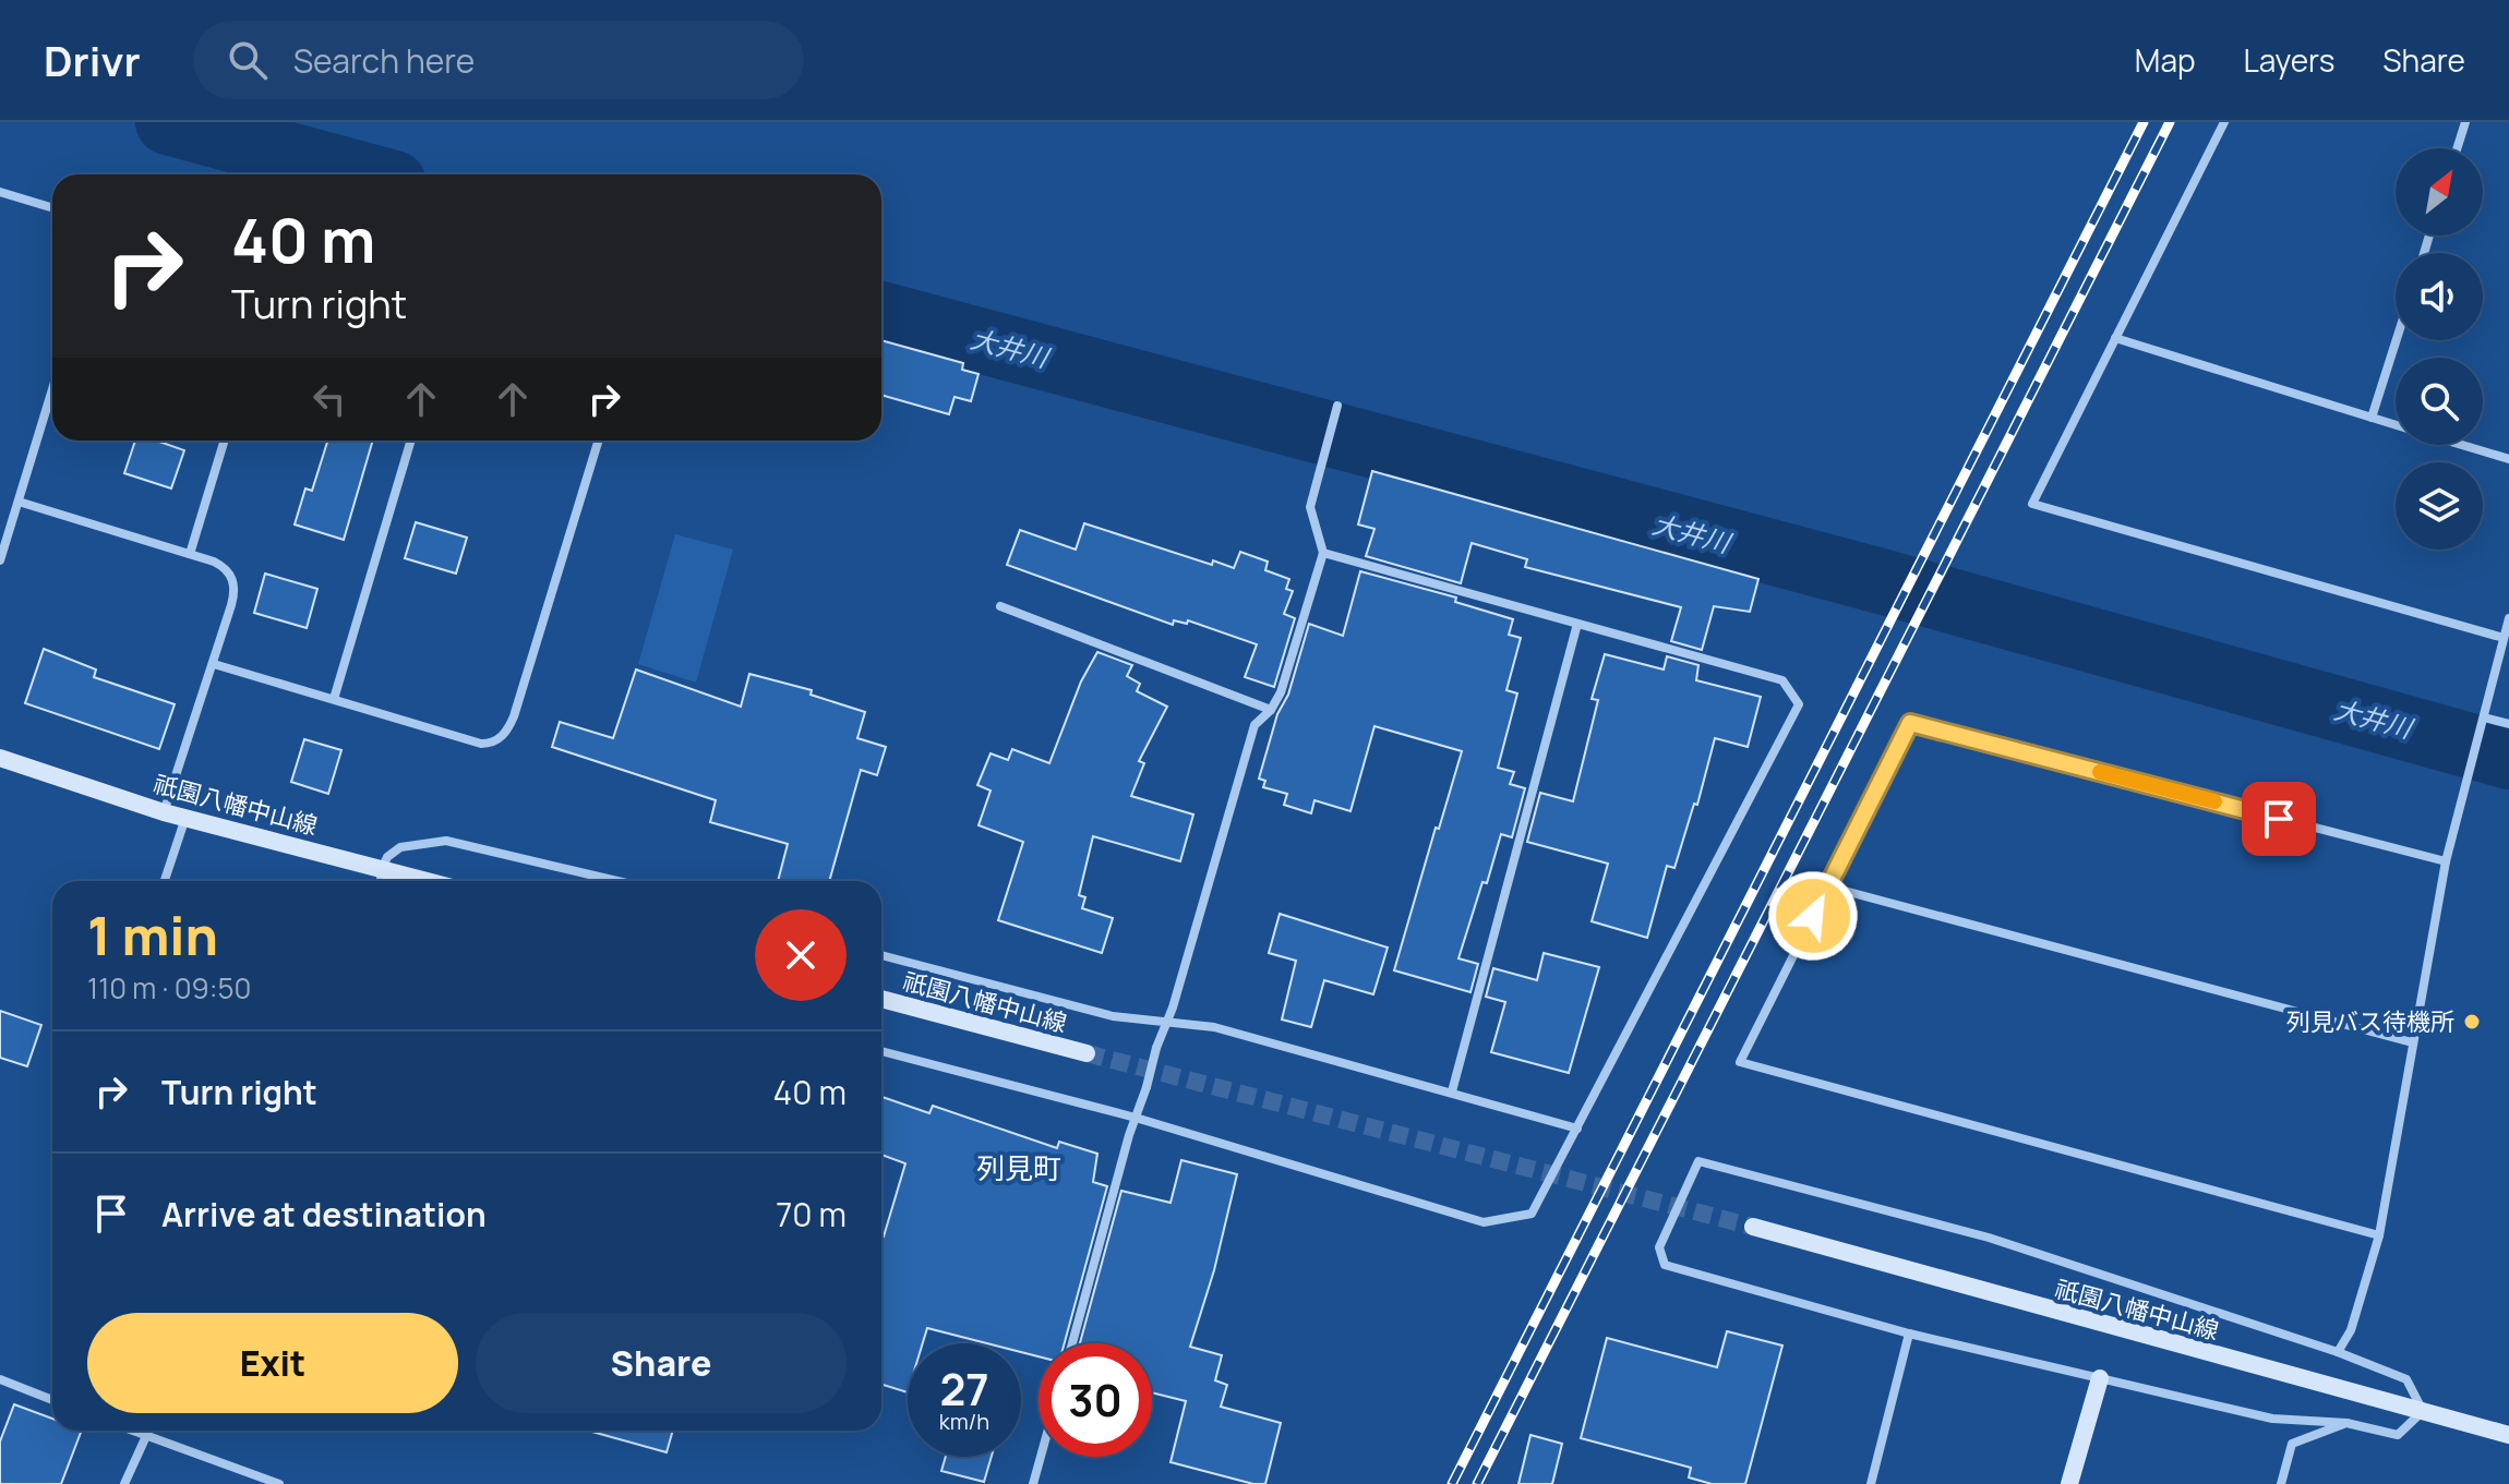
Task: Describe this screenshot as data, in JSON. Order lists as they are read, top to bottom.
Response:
{
  "streets": {
    "main road": ["祇園八幡中山線"]
  },
  "districts": ["列見町"],
  "water": ["大井川"],
  "places": ["列見バス待機所"],
  "north": "top right",
  "page": {
    "header": "Drivr",
    "search": "Search here",
    "nav": ["Map", "Layers", "Share"],
    "turn": ["40 m", "Turn right"],
    "heading": ["1 min", "110 m · 09:50"],
    "list": [
      {
        "name": "Turn right",
        "value": "40 m"
      },
      {
        "name": "Arrive at destination",
        "value": "70 m"
      }
    ],
    "buttons": ["Exit", "Share"],
    "speed": "27 km/h",
    "limit": "30"
  }
}
